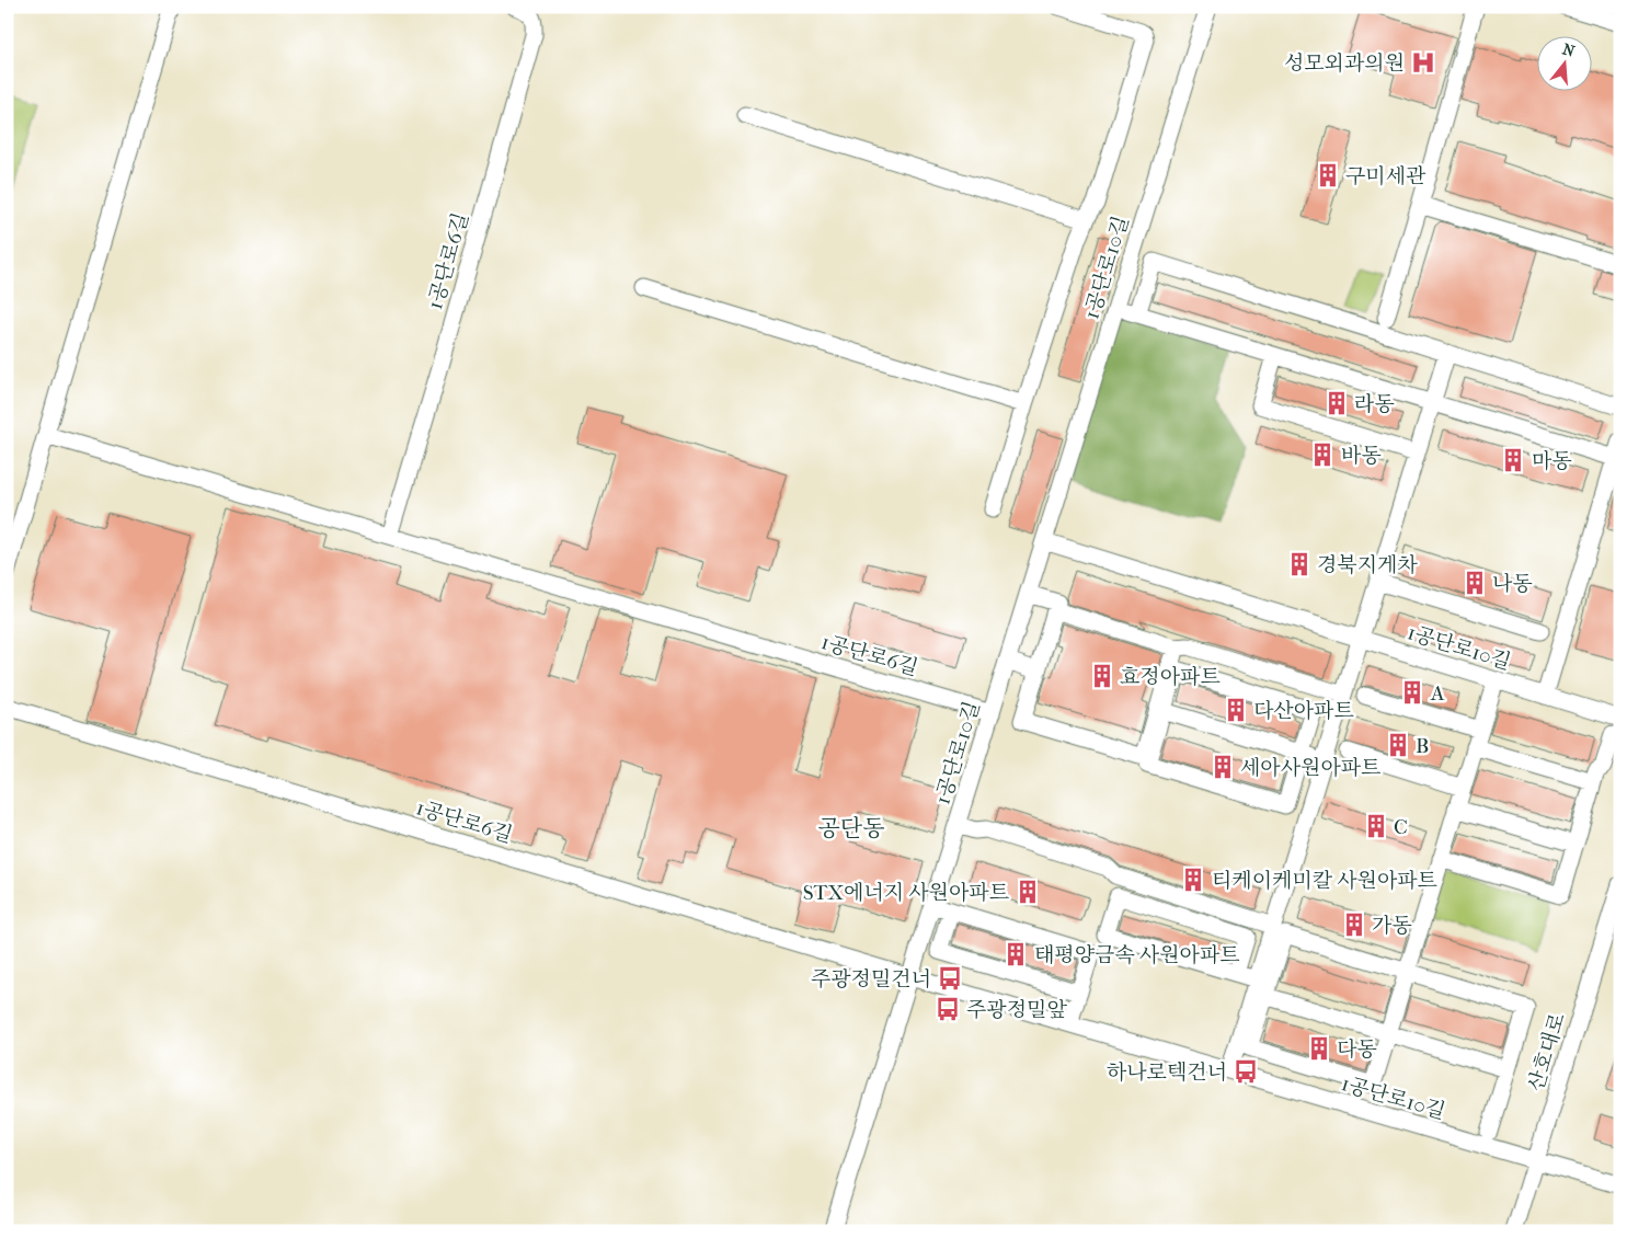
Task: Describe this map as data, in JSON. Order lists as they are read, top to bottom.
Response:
{
  "streets": {
    "street": ["1공단로6길", "1공단로10길", "산호대로"]
  },
  "crossings": [
    ["1공단로6길", "1공단로10길"],
    ["1공단로10길", "산호대로"]
  ],
  "districts": ["공단동"],
  "places": {
    "hospital": ["성모외과의원"],
    "building": [
      "구미세관",
      "라동",
      "바동",
      "마동",
      "경북지게차",
      "나동",
      "효정아파트",
      "A",
      "다산아파트",
      "B",
      "세아사원아파트",
      "C",
      "티케이케미칼 사원아파트",
      "STX에너지 사원아파트",
      "가동",
      "태평양금속 사원아파트",
      "다동"
    ],
    "bus stop": ["주광정밀건너", "주광정밀앞", "하나로텍건너"]
  },
  "north": "top"
}
